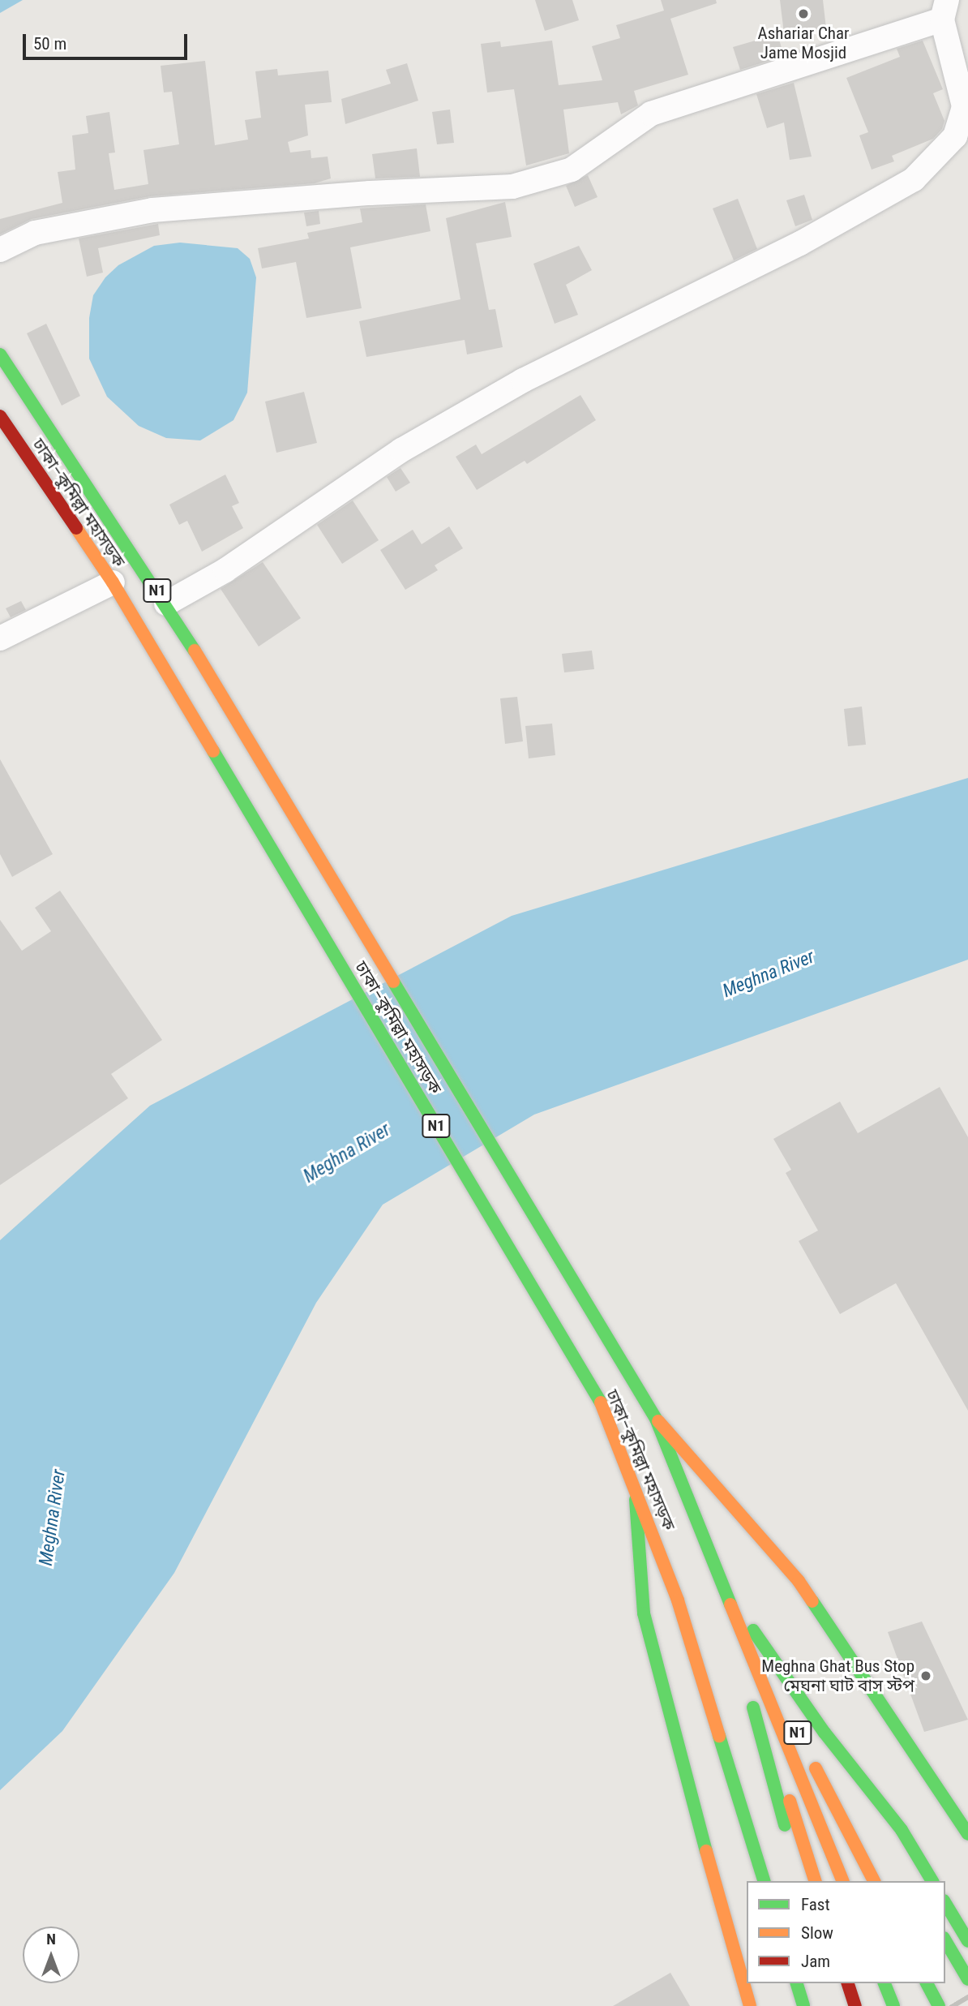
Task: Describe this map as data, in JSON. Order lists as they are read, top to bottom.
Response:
{
  "streets": {
    "main road": ["ঢাকা–কুমিল্লা মহাসড়ক", "N1"]
  },
  "water": ["Meghna River"],
  "places": ["Ashariar Char Jame Mosjid", "Meghna Ghat Bus Stop মেঘনা ঘাট বাস স্টপ"],
  "legend": ["Fast", "Slow", "Jam"],
  "scale_bar": "50 m",
  "north": "top"
}
